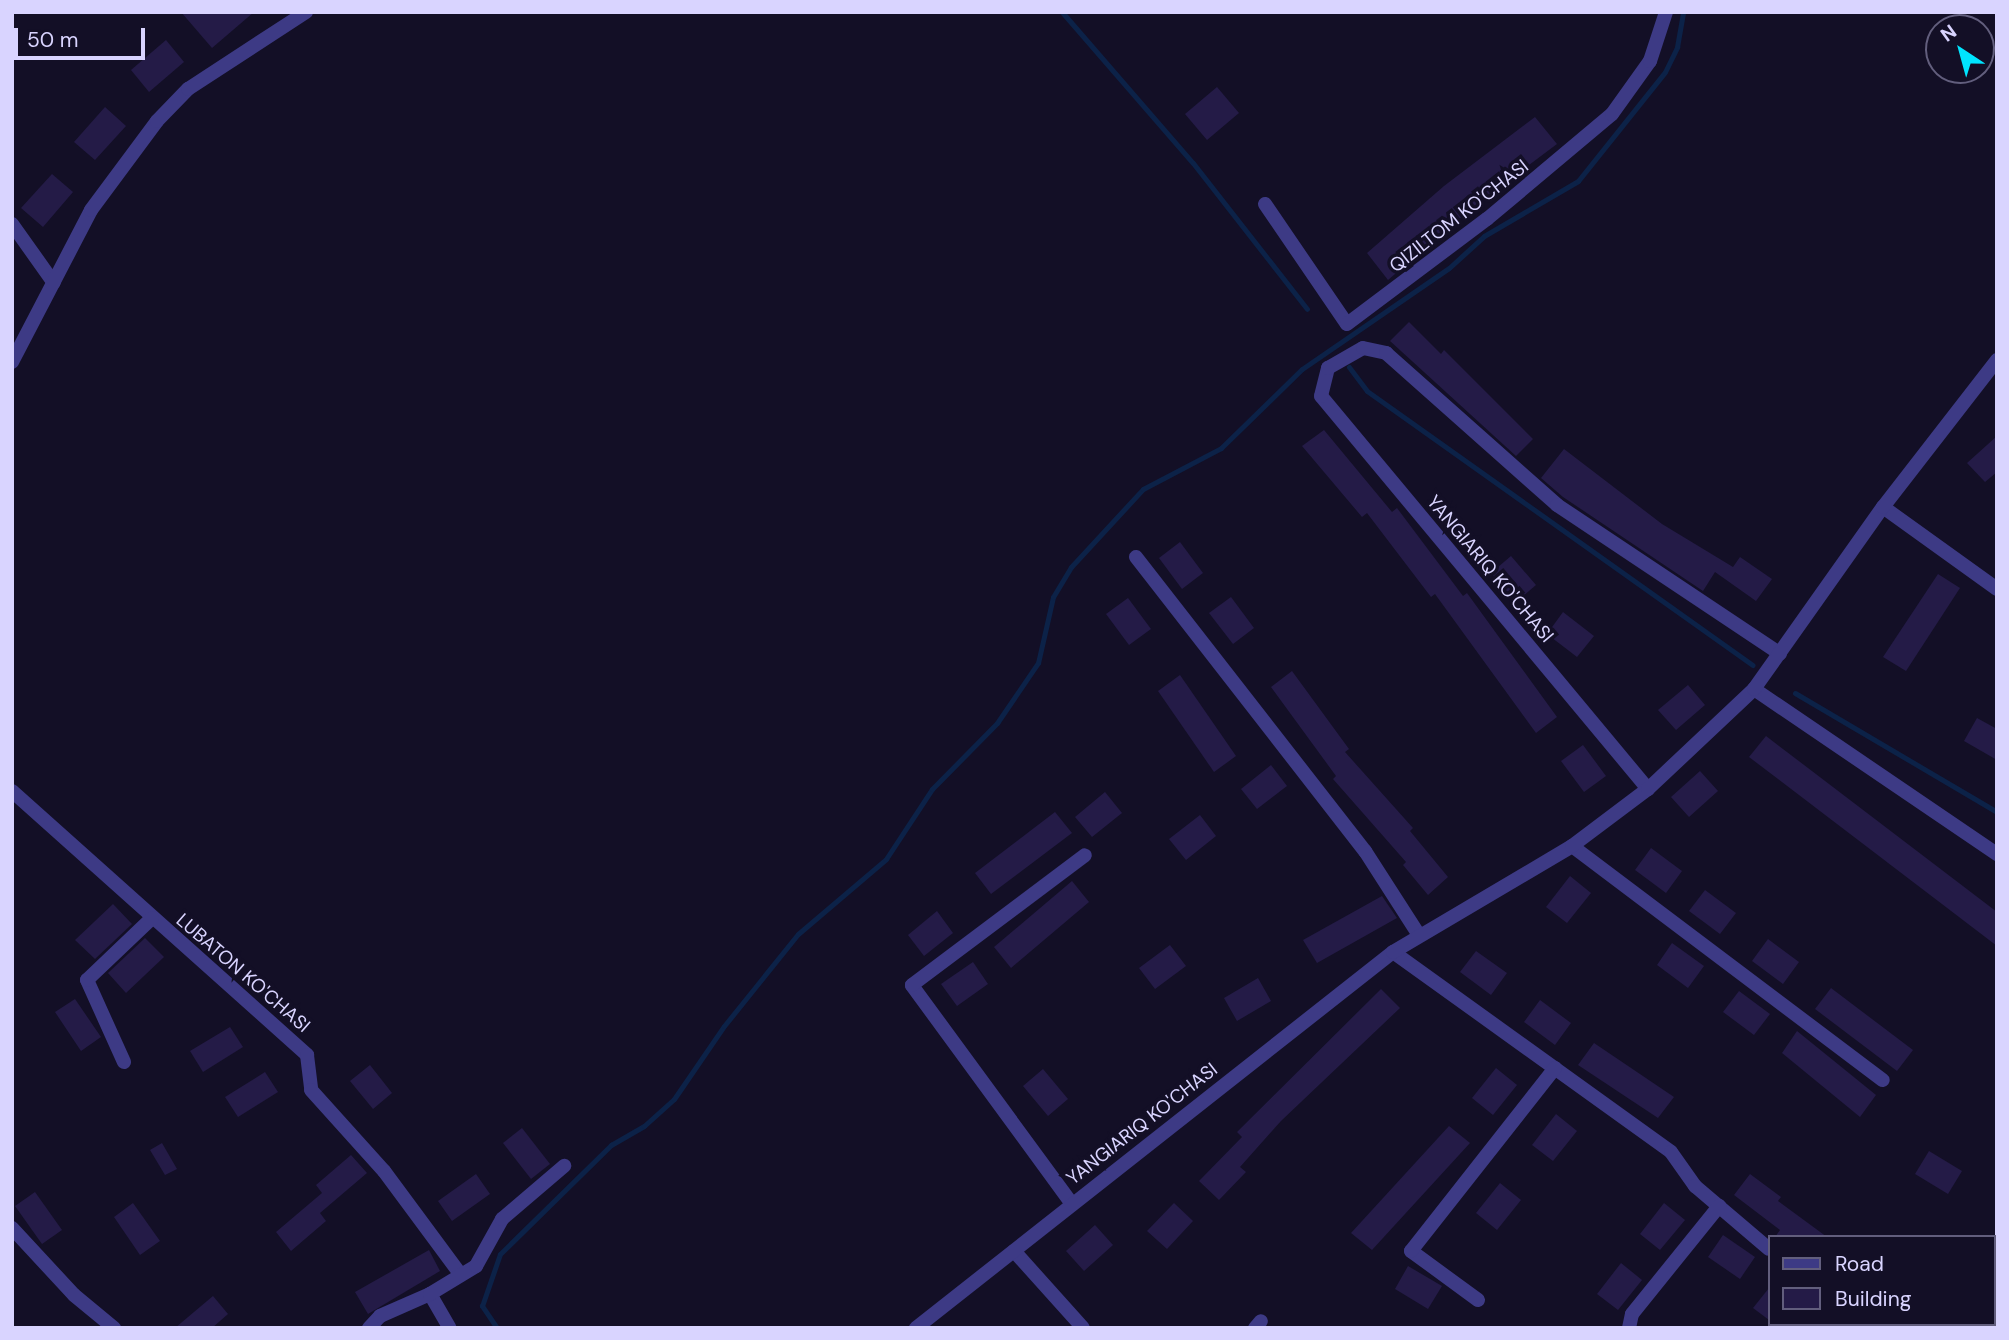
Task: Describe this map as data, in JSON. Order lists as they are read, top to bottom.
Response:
{
  "streets": {
    "street": ["QIZILTOM KO'CHASI", "YANGIARIQ KO'CHASI", "LUBATON KO'CHASI"]
  },
  "legend": ["Road", "Building"],
  "scale_bar": "50 m",
  "north": "top left"
}
